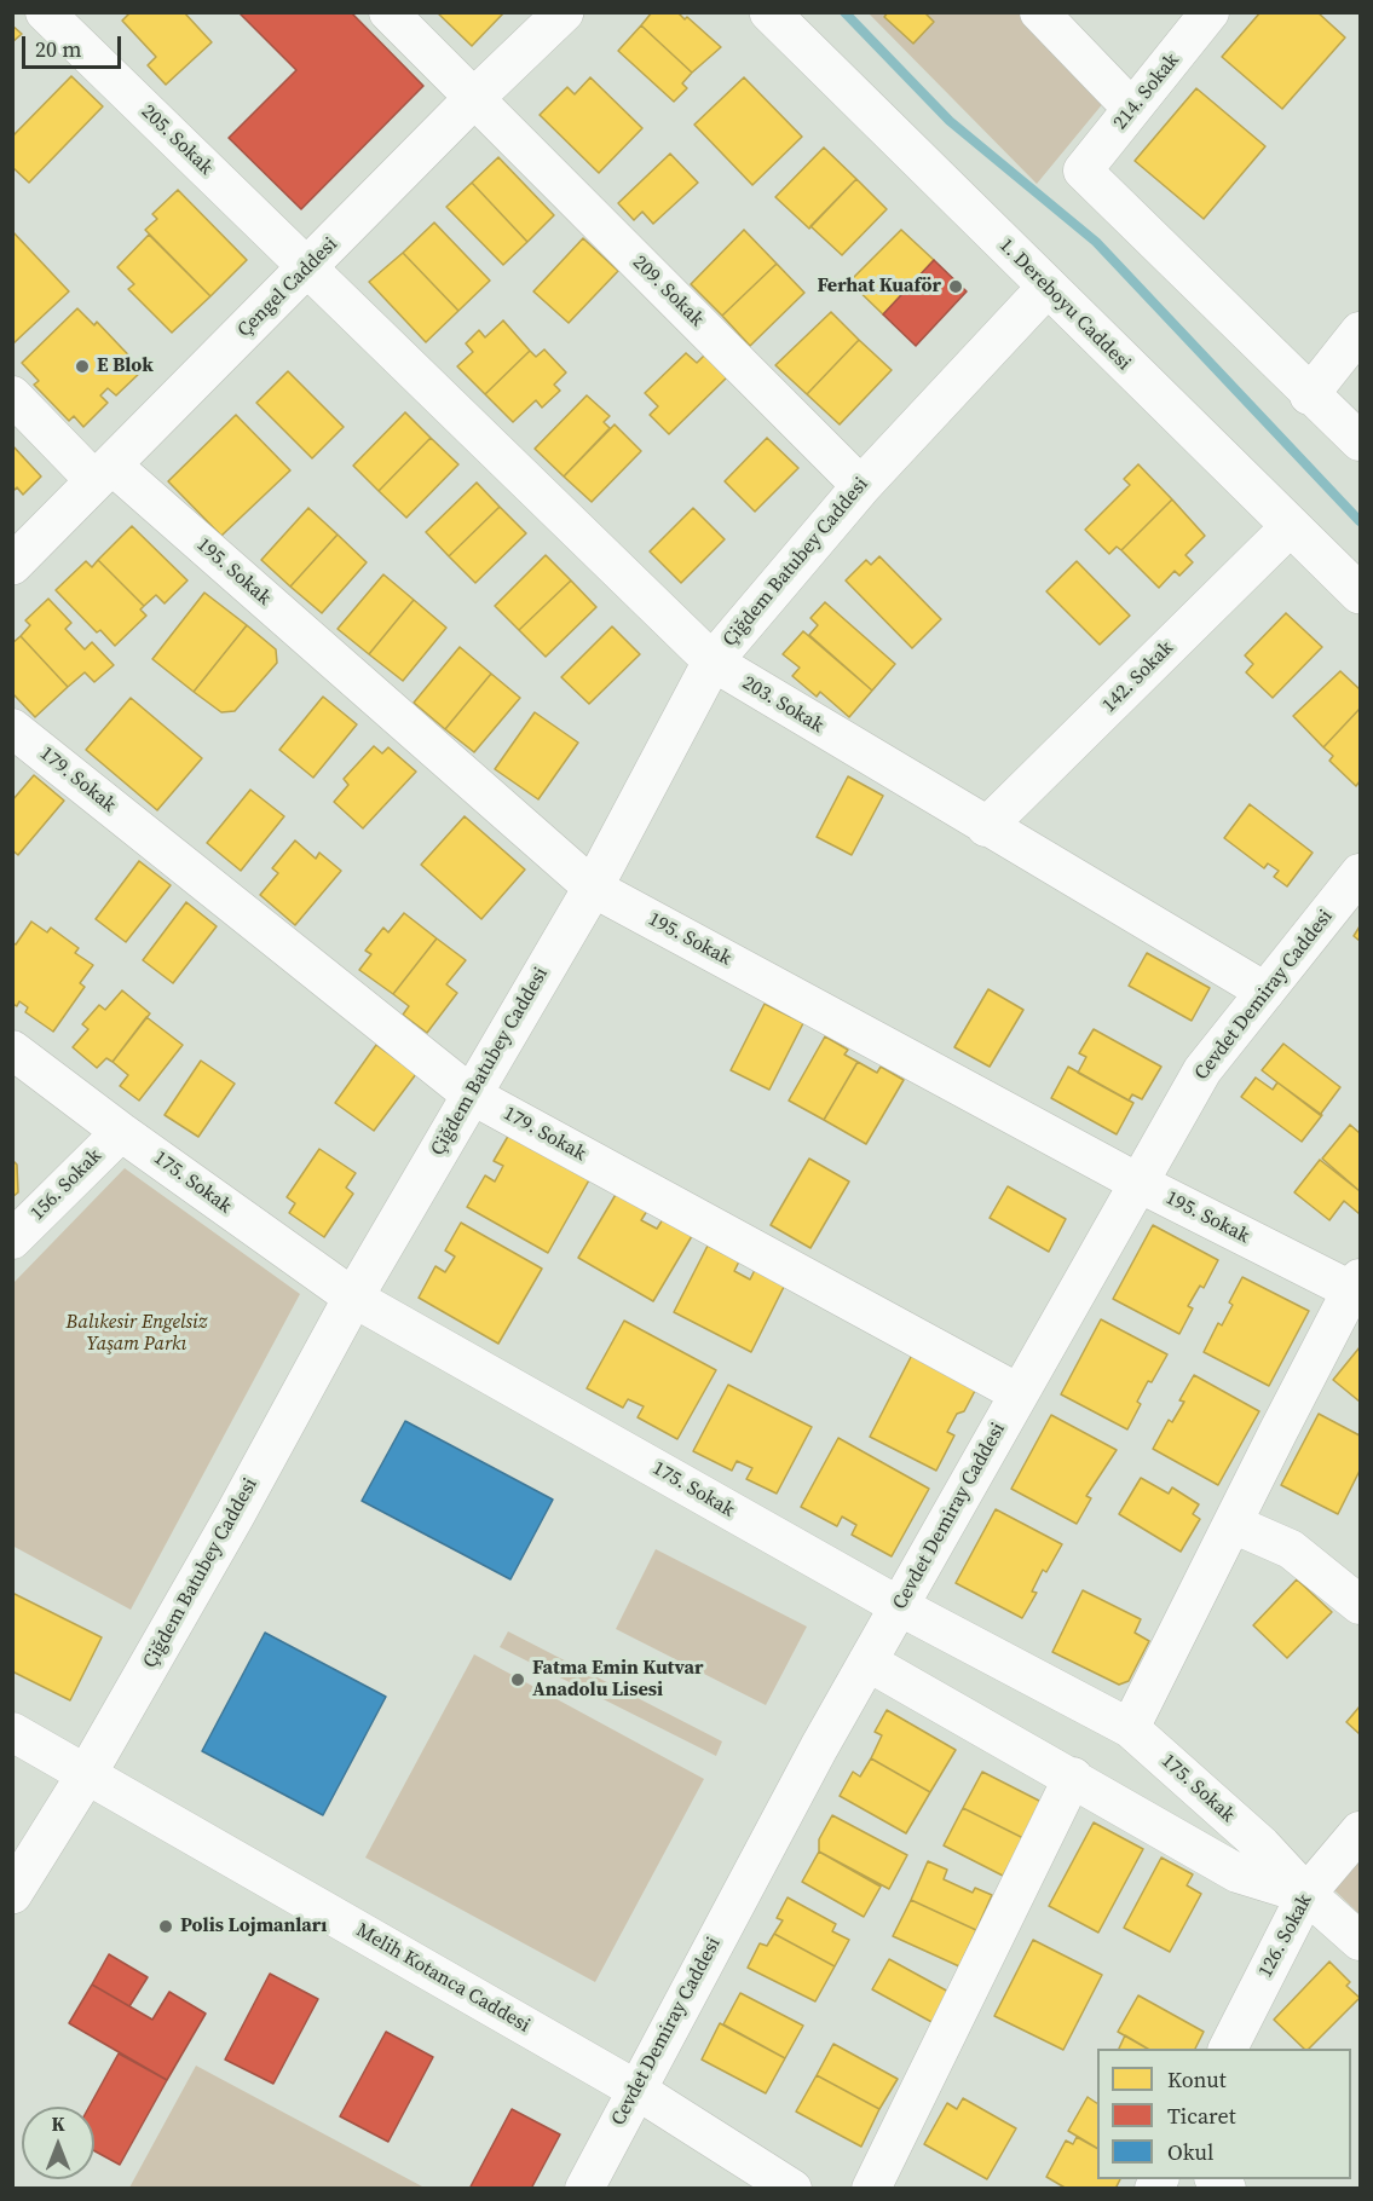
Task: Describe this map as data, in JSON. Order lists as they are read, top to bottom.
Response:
{
  "streets": {
    "main road": ["Çengel Caddesi", "1. Dereboyu Caddesi", "Çiğdem Batubey Caddesi"],
    "street": [
      "214. Sokak",
      "205. Sokak",
      "209. Sokak",
      "195. Sokak",
      "142. Sokak",
      "203. Sokak",
      "179. Sokak",
      "Cevdet Demiray Caddesi",
      "175. Sokak",
      "156. Sokak",
      "126. Sokak",
      "Melih Kotanca Caddesi"
    ]
  },
  "crossings": [
    ["205. Sokak", "Çengel Caddesi"],
    ["205. Sokak", "203. Sokak"],
    ["Çengel Caddesi", "209. Sokak"],
    ["Çengel Caddesi", "195. Sokak"],
    ["Çengel Caddesi", "203. Sokak"],
    ["209. Sokak", "Çiğdem Batubey Caddesi"],
    ["1. Dereboyu Caddesi", "Çiğdem Batubey Caddesi"],
    ["1. Dereboyu Caddesi", "142. Sokak"],
    ["Çiğdem Batubey Caddesi", "195. Sokak"],
    ["Çiğdem Batubey Caddesi", "203. Sokak"],
    ["Çiğdem Batubey Caddesi", "179. Sokak"],
    ["Çiğdem Batubey Caddesi", "175. Sokak"],
    ["Çiğdem Batubey Caddesi", "Melih Kotanca Caddesi"],
    ["195. Sokak", "Cevdet Demiray Caddesi"],
    ["142. Sokak", "203. Sokak"],
    ["203. Sokak", "Cevdet Demiray Caddesi"],
    ["179. Sokak", "Cevdet Demiray Caddesi"],
    ["Cevdet Demiray Caddesi", "175. Sokak"],
    ["Cevdet Demiray Caddesi", "Melih Kotanca Caddesi"],
    ["175. Sokak", "156. Sokak"],
    ["175. Sokak", "126. Sokak"]
  ],
  "parks": ["Balıkesir Engelsiz Yaşam Parkı"],
  "places": [
    "Ferhat Kuaför",
    "E Blok",
    "Fatma Emin Kutvar Anadolu Lisesi",
    "Polis Lojmanları"
  ],
  "legend": ["Konut", "Ticaret", "Okul"],
  "scale_bar": "20 m",
  "north": "top"
}
